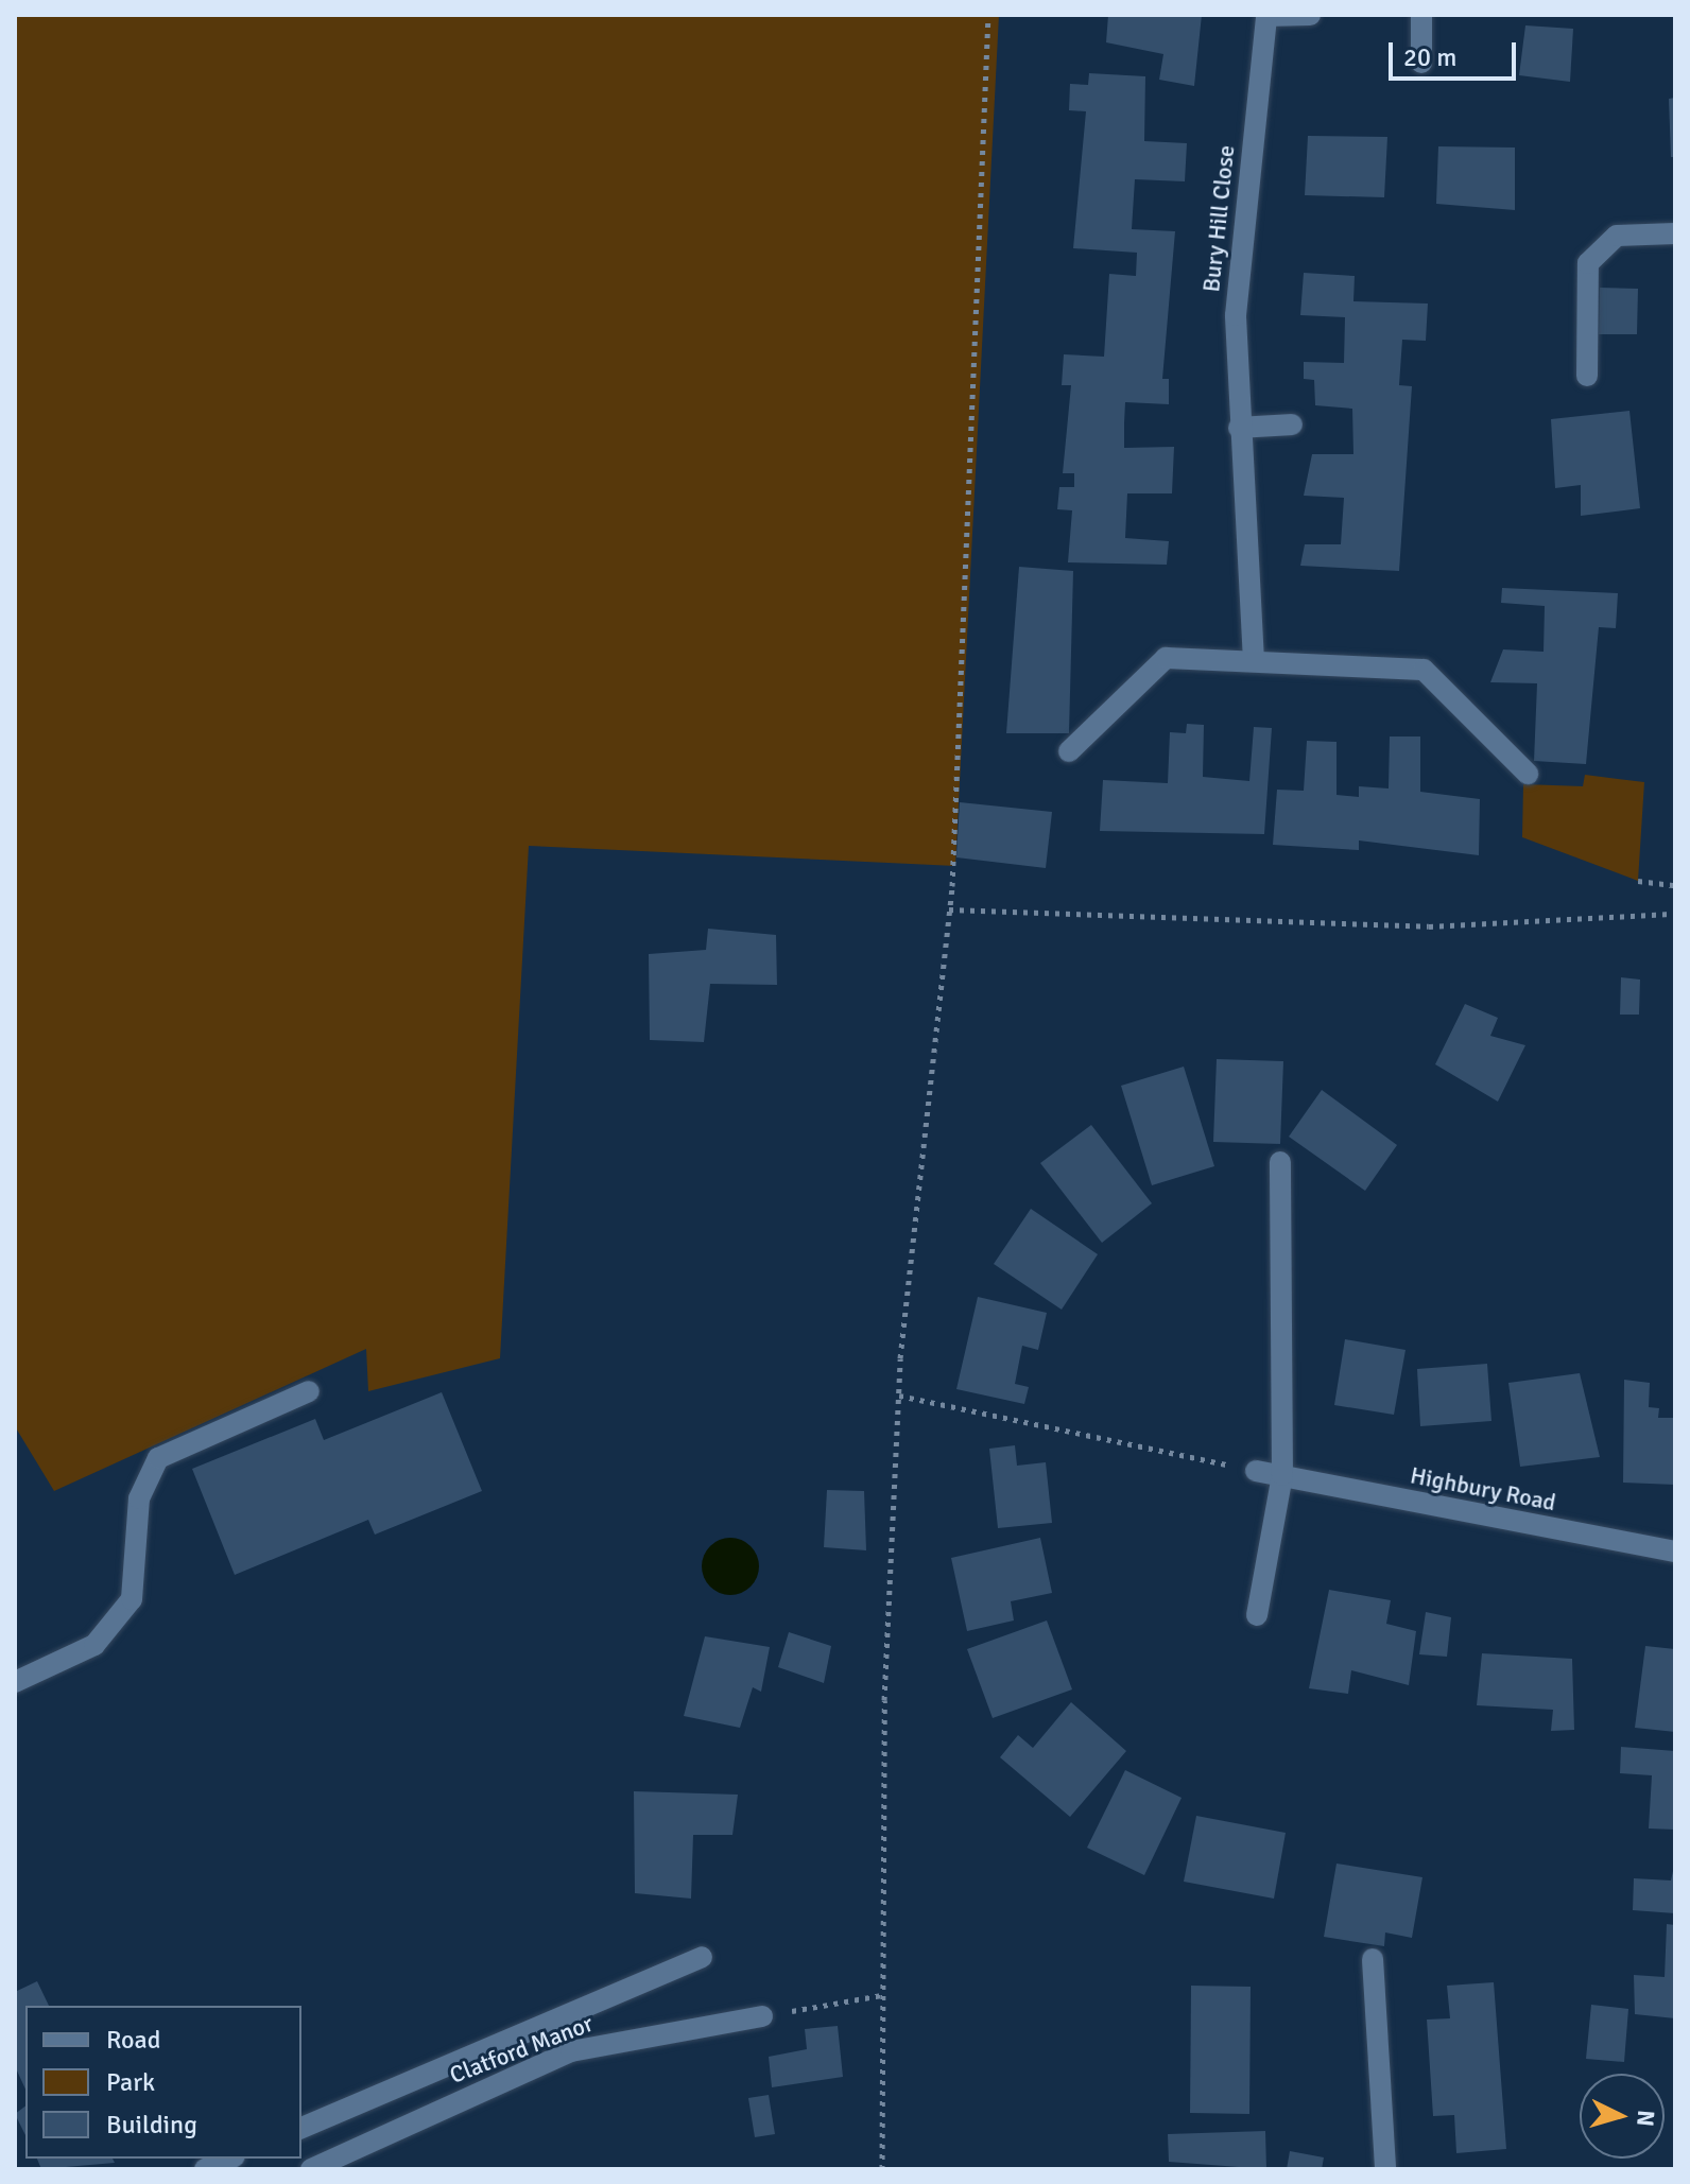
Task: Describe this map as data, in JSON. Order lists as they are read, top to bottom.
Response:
{
  "streets": {
    "street": ["Bury Hill Close", "Highbury Road", "Clatford Manor"]
  },
  "legend": ["Road", "Park", "Building"],
  "scale_bar": "20 m",
  "north": "right"
}
